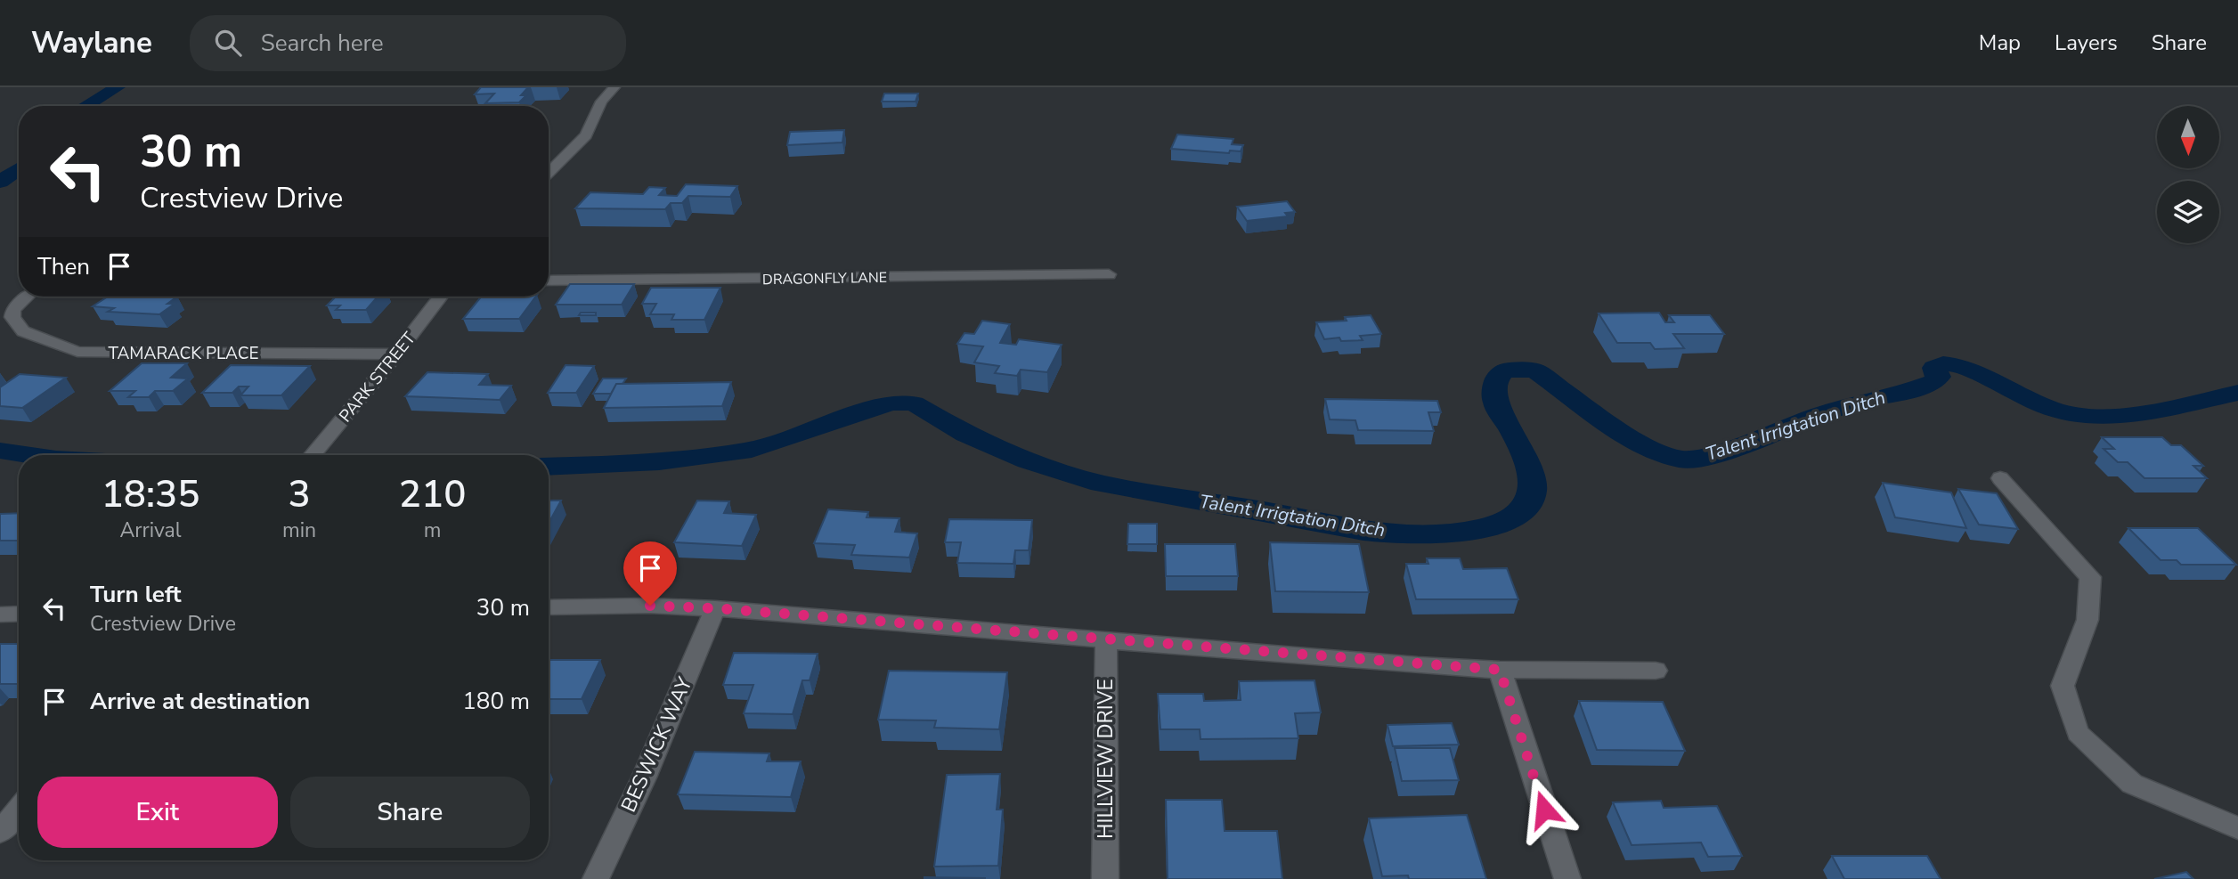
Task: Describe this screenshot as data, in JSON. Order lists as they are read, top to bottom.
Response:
{
  "streets": {
    "street": [
      "DRAGONFLY LANE",
      "TAMARACK PLACE",
      "PARK STREET",
      "BESWICK WAY",
      "HILLVIEW DRIVE"
    ]
  },
  "crossings": [
    ["TAMARACK PLACE", "PARK STREET"]
  ],
  "water": ["Talent Irrigtation Ditch"],
  "north": "bottom",
  "page": {
    "header": "Waylane",
    "search": "Search here",
    "nav": ["Map", "Layers", "Share"],
    "turn": ["30 m", "Crestview Drive"],
    "then": "Then",
    "eta": [
      "18:35",
      "Arrival",
      "3",
      "min",
      "210",
      "m"
    ],
    "list": [
      {
        "name": "Turn left",
        "note": "Crestview Drive",
        "value": "30 m"
      },
      {
        "name": "Arrive at destination",
        "value": "180 m"
      }
    ],
    "buttons": ["Exit", "Share"]
  }
}
